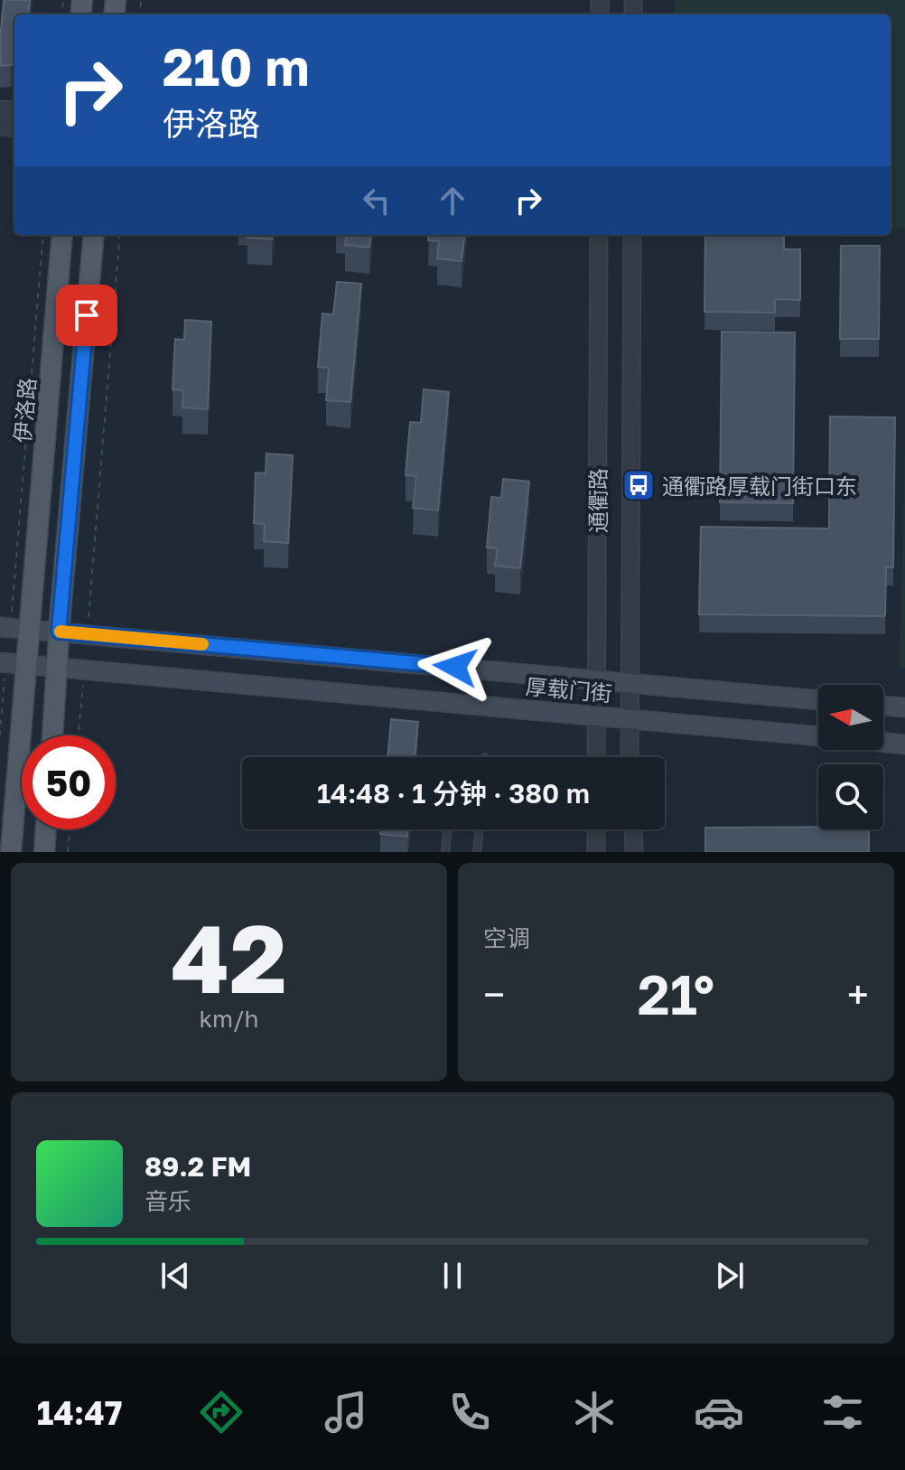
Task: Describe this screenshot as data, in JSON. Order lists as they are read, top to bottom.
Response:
{
  "streets": {
    "main road": ["伊洛路", "厚载门街"],
    "street": ["通衢路"]
  },
  "crossings": [
    ["伊洛路", "厚载门街"],
    ["通衢路", "厚载门街"]
  ],
  "places": {
    "bus stop": ["通衢路厚载门街口东"]
  },
  "north": "left",
  "page": {
    "turn": ["210 m", "伊洛路"],
    "limit": "50",
    "trip": "14:48 · 1 分钟 · 380 m",
    "tile": [
      ["42", "km/h"],
      "空调"
    ],
    "heat": ["−", "21°", "+"],
    "song": ["89.2 FM", "音乐"],
    "tabs": "14:47"
  }
}
